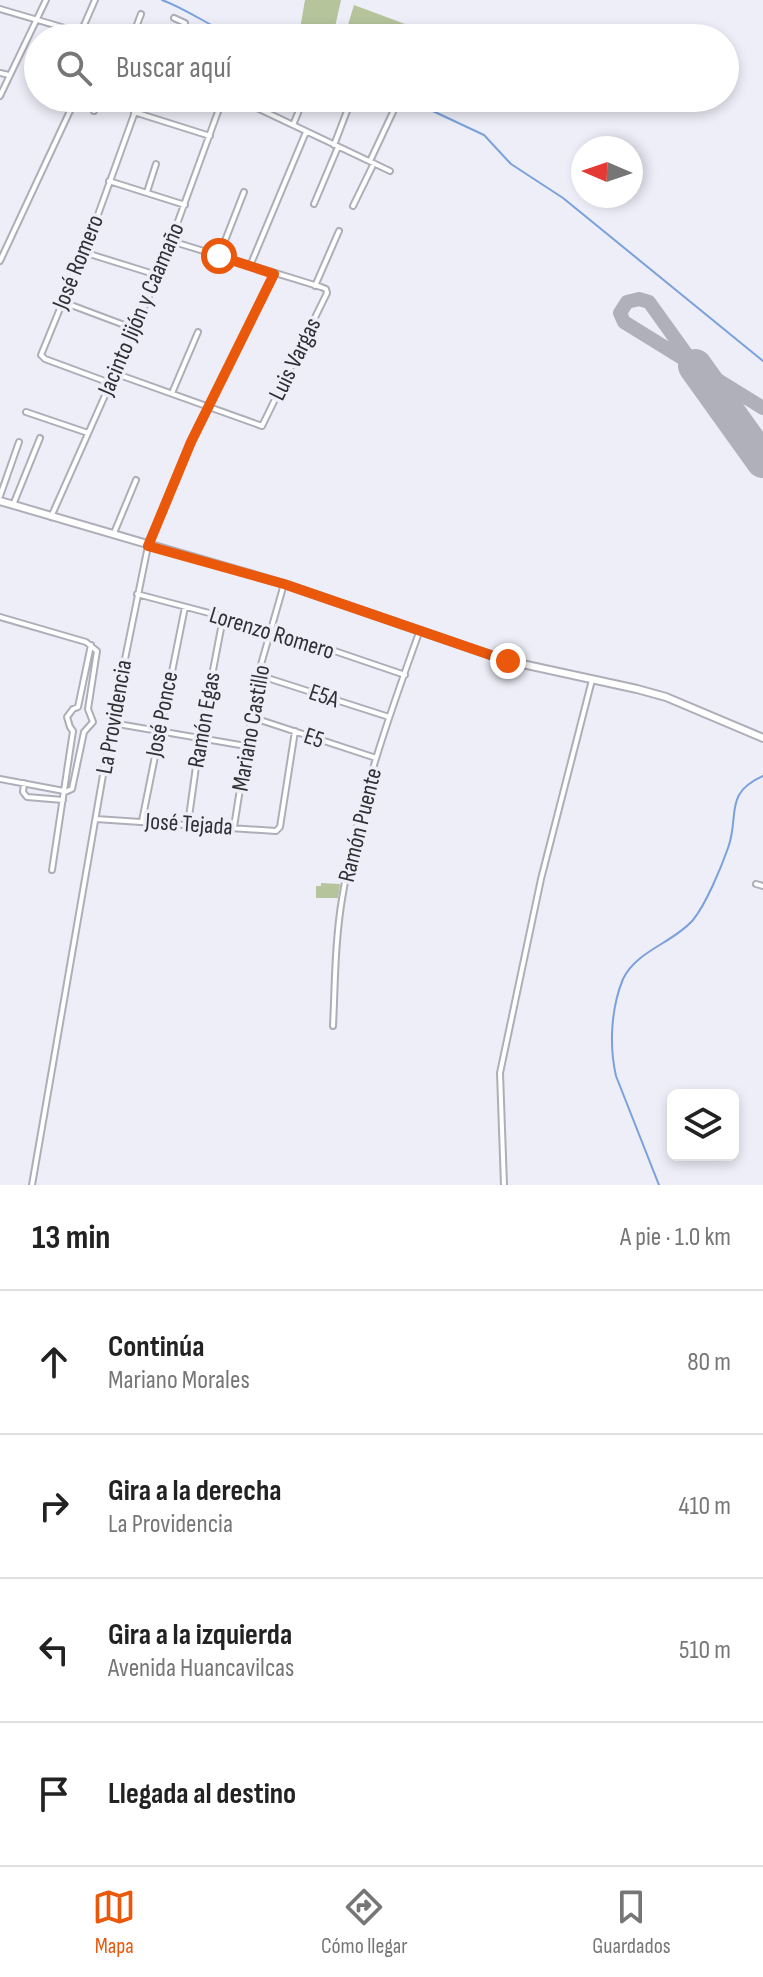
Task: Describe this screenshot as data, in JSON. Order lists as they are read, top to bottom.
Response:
{
  "streets": {
    "street": [
      "José Romero",
      "Jacinto Jijón y Caamaño",
      "Luis Vargas",
      "Lorenzo Romero",
      "E5A",
      "José Ponce",
      "La Providencia",
      "Ramón Egas",
      "Mariano Castillo",
      "E5",
      "José Tejada",
      "Ramón Puente"
    ]
  },
  "crossings": [
    ["José Romero", "Jacinto Jijón y Caamaño"],
    ["Luis Vargas", "La Providencia"],
    ["Lorenzo Romero", "José Ponce"],
    ["Lorenzo Romero", "La Providencia"],
    ["Lorenzo Romero", "Ramón Egas"],
    ["Lorenzo Romero", "Mariano Castillo"],
    ["Lorenzo Romero", "Ramón Puente"],
    ["E5A", "Mariano Castillo"],
    ["E5A", "Ramón Puente"],
    ["José Ponce", "José Tejada"],
    ["La Providencia", "José Tejada"],
    ["Ramón Egas", "José Tejada"],
    ["Mariano Castillo", "E5"],
    ["Mariano Castillo", "José Tejada"],
    ["E5", "José Tejada"],
    ["E5", "Ramón Puente"]
  ],
  "north": "left",
  "page": {
    "search": "Buscar aquí",
    "heading": ["13 min", "A pie · 1.0 km"],
    "list": [
      ["Continúa", "Mariano Morales", "80 m"],
      ["Gira a la derecha", "La Providencia", "410 m"],
      ["Gira a la izquierda", "Avenida Huancavilcas", "510 m"],
      "Llegada al destino"
    ],
    "nav": ["Mapa", "Cómo llegar", "Guardados"]
  }
}
